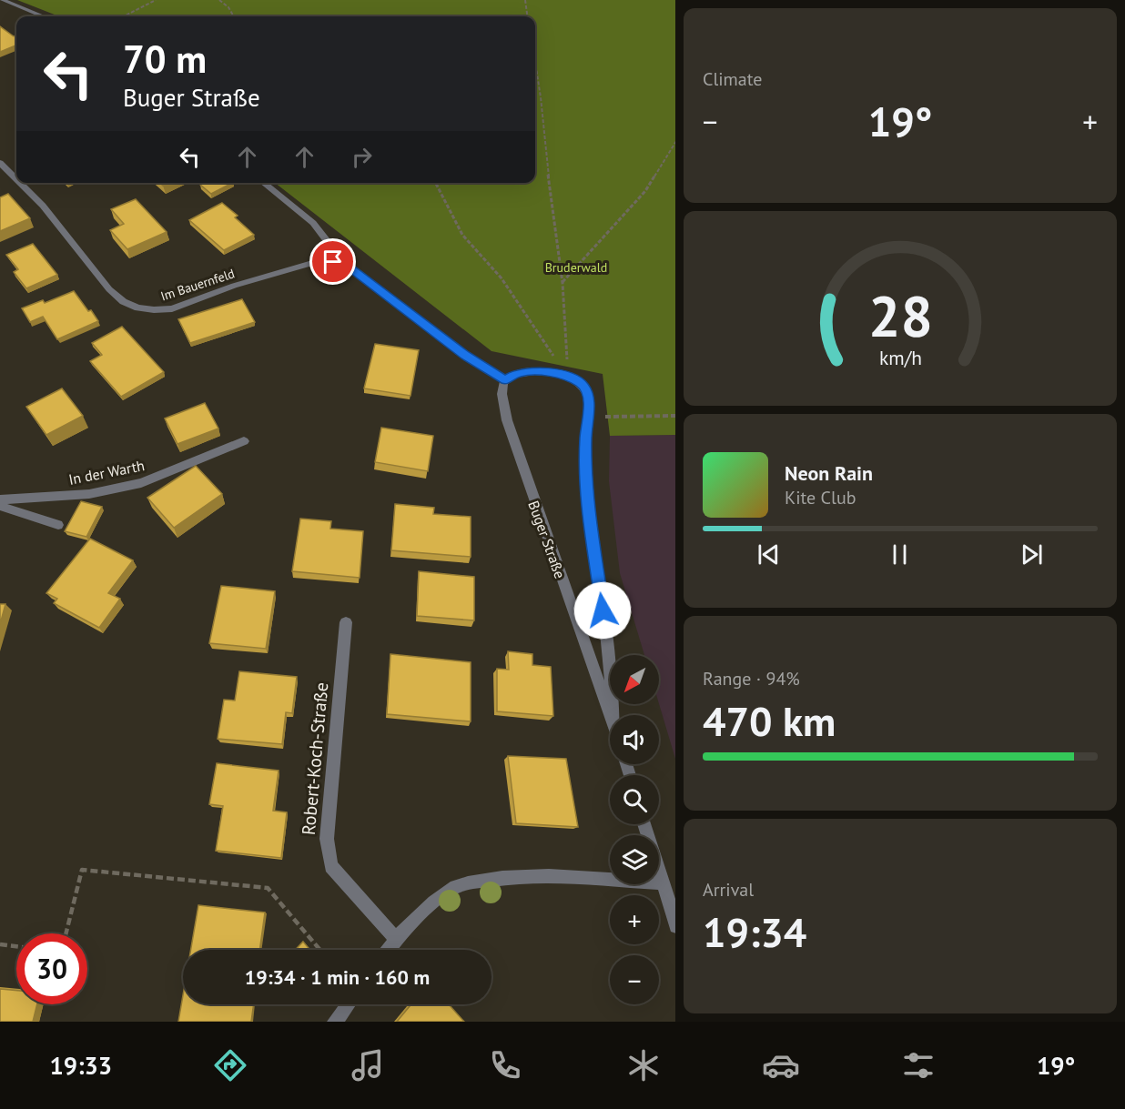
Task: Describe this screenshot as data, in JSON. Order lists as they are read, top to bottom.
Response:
{
  "streets": {
    "street": [
      "Im Bauernfeld",
      "In der Warth",
      "Buger Straße",
      "Robert-Koch-Straße"
    ]
  },
  "parks": ["Bruderwald"],
  "north": "bottom left",
  "page": {
    "tile": [
      "Climate",
      ["Range · 94%", "470 km"],
      ["Arrival", "19:34"]
    ],
    "turn": ["70 m", "Buger Straße"],
    "heat": ["−", "19°", "+"],
    "song": ["Neon Rain", "Kite Club"],
    "map_buttons": ["+", "−"],
    "limit": "30",
    "trip": "19:34 · 1 min · 160 m",
    "tabs": ["19:33", "19°"],
    "gauge": ["28", "km/h"]
  }
}
